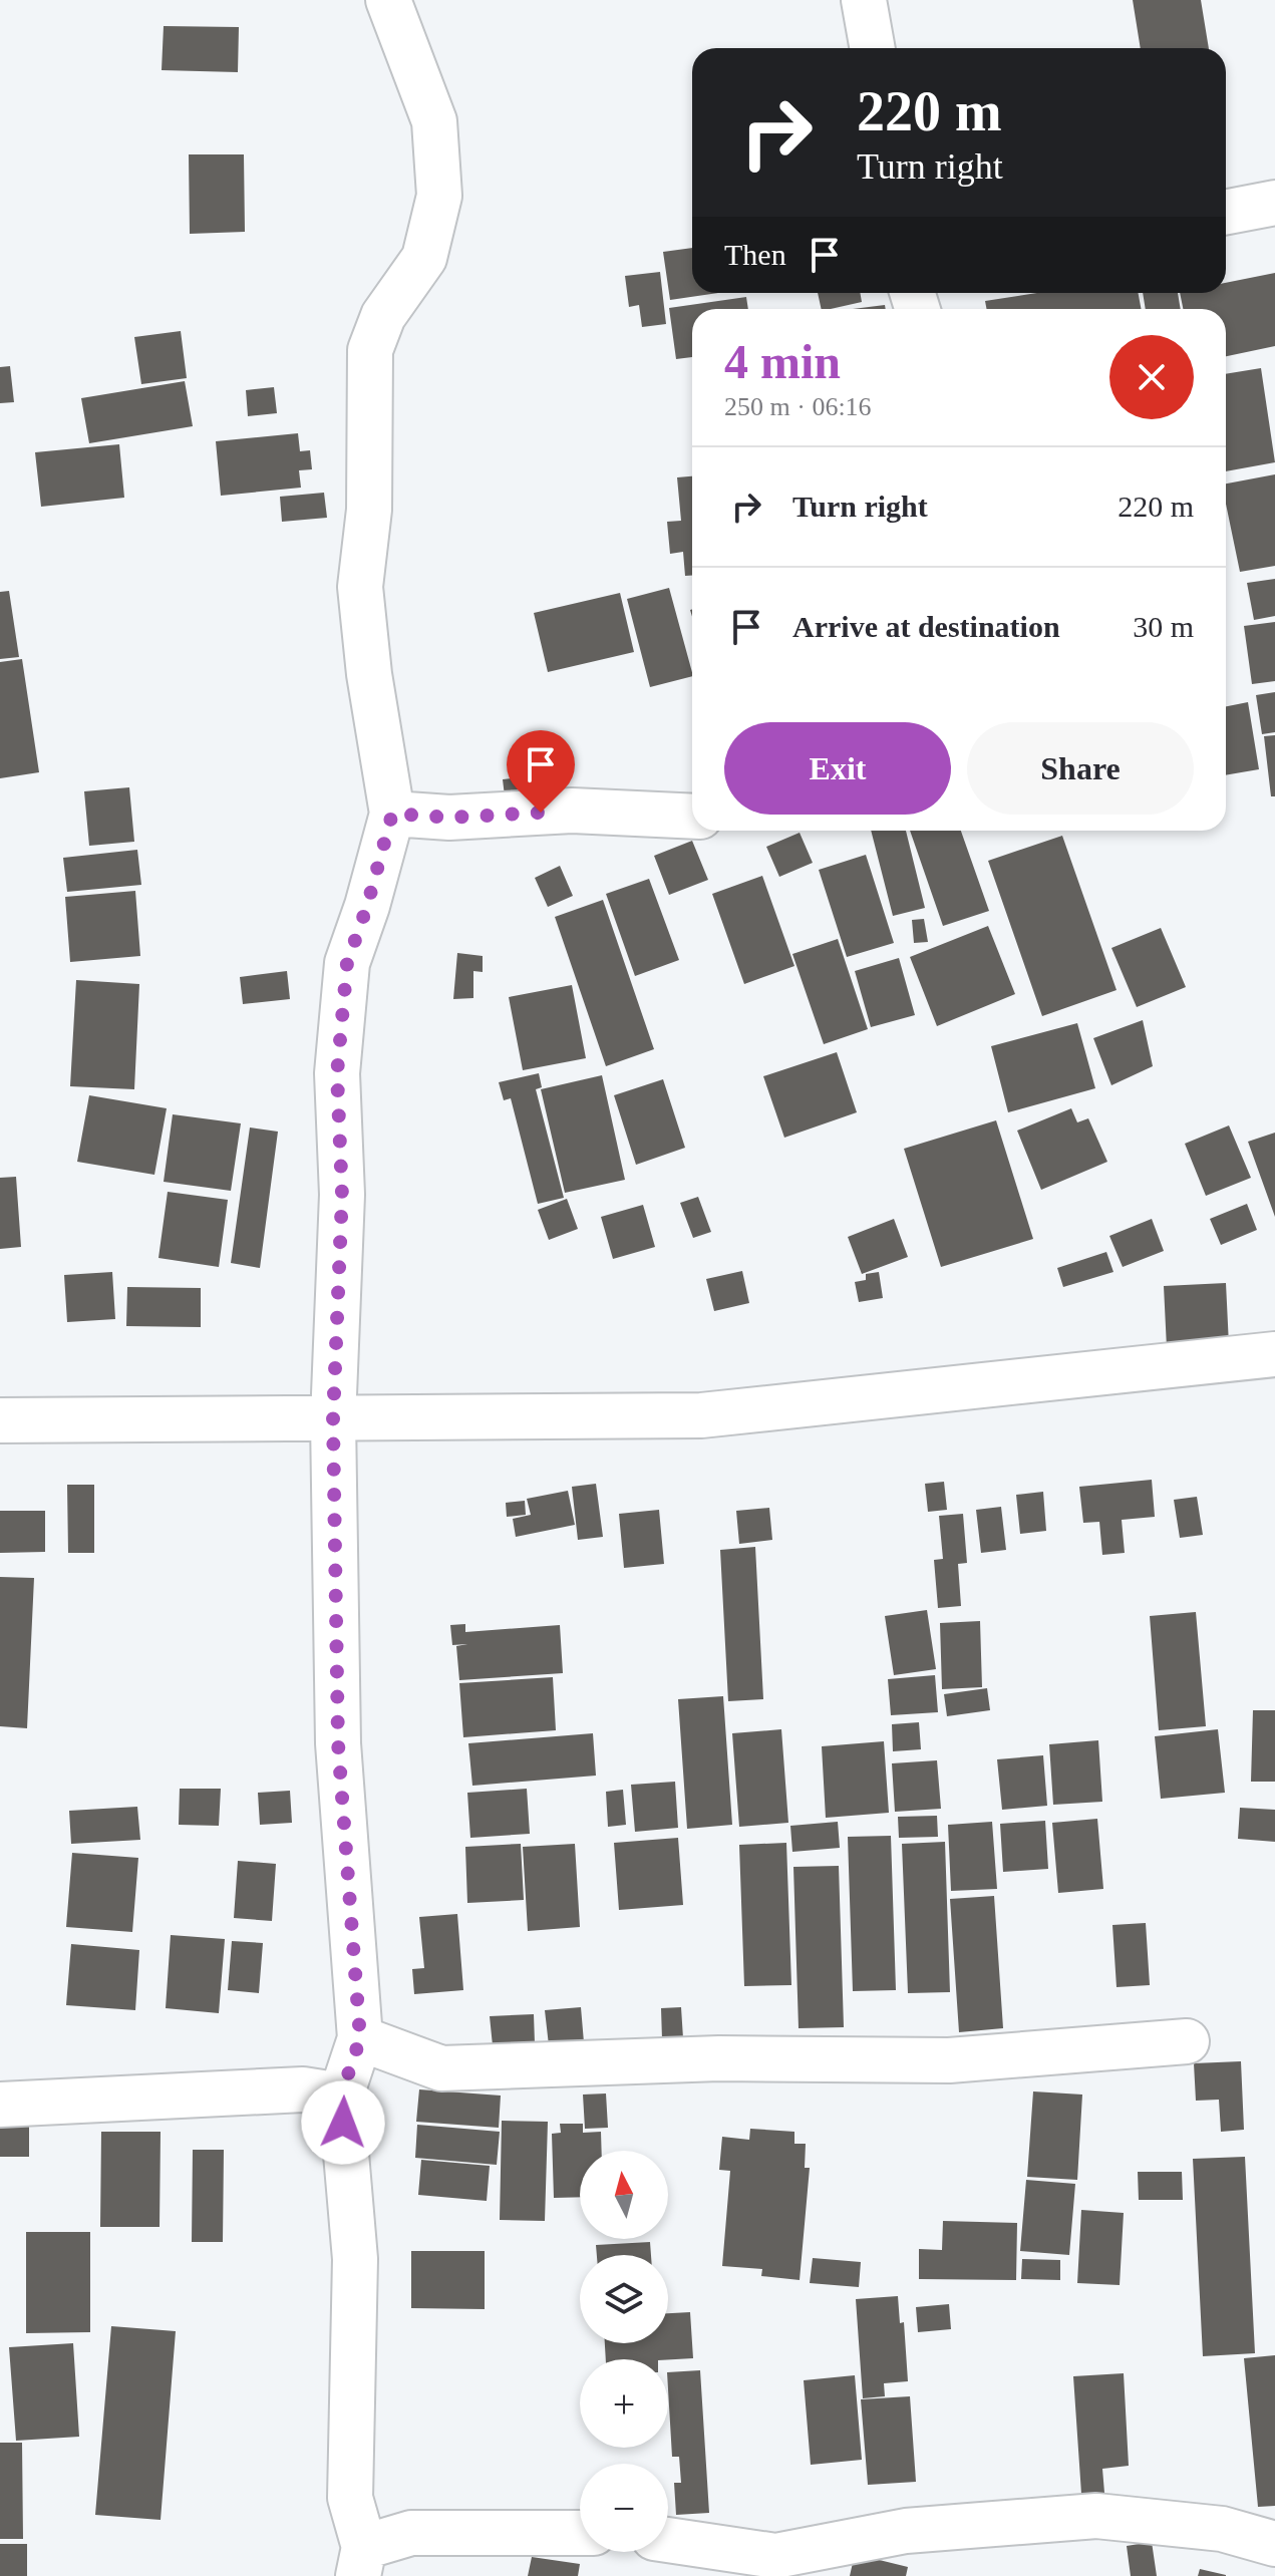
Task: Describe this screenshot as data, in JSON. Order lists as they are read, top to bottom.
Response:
{
  "north": "top",
  "page": {
    "turn": ["220 m", "Turn right"],
    "then": "Then",
    "heading": ["4 min", "250 m · 06:16"],
    "list": [
      {
        "name": "Turn right",
        "value": "220 m"
      },
      {
        "name": "Arrive at destination",
        "value": "30 m"
      }
    ],
    "buttons": ["Exit", "Share"],
    "map_buttons": ["+", "−"]
  }
}
